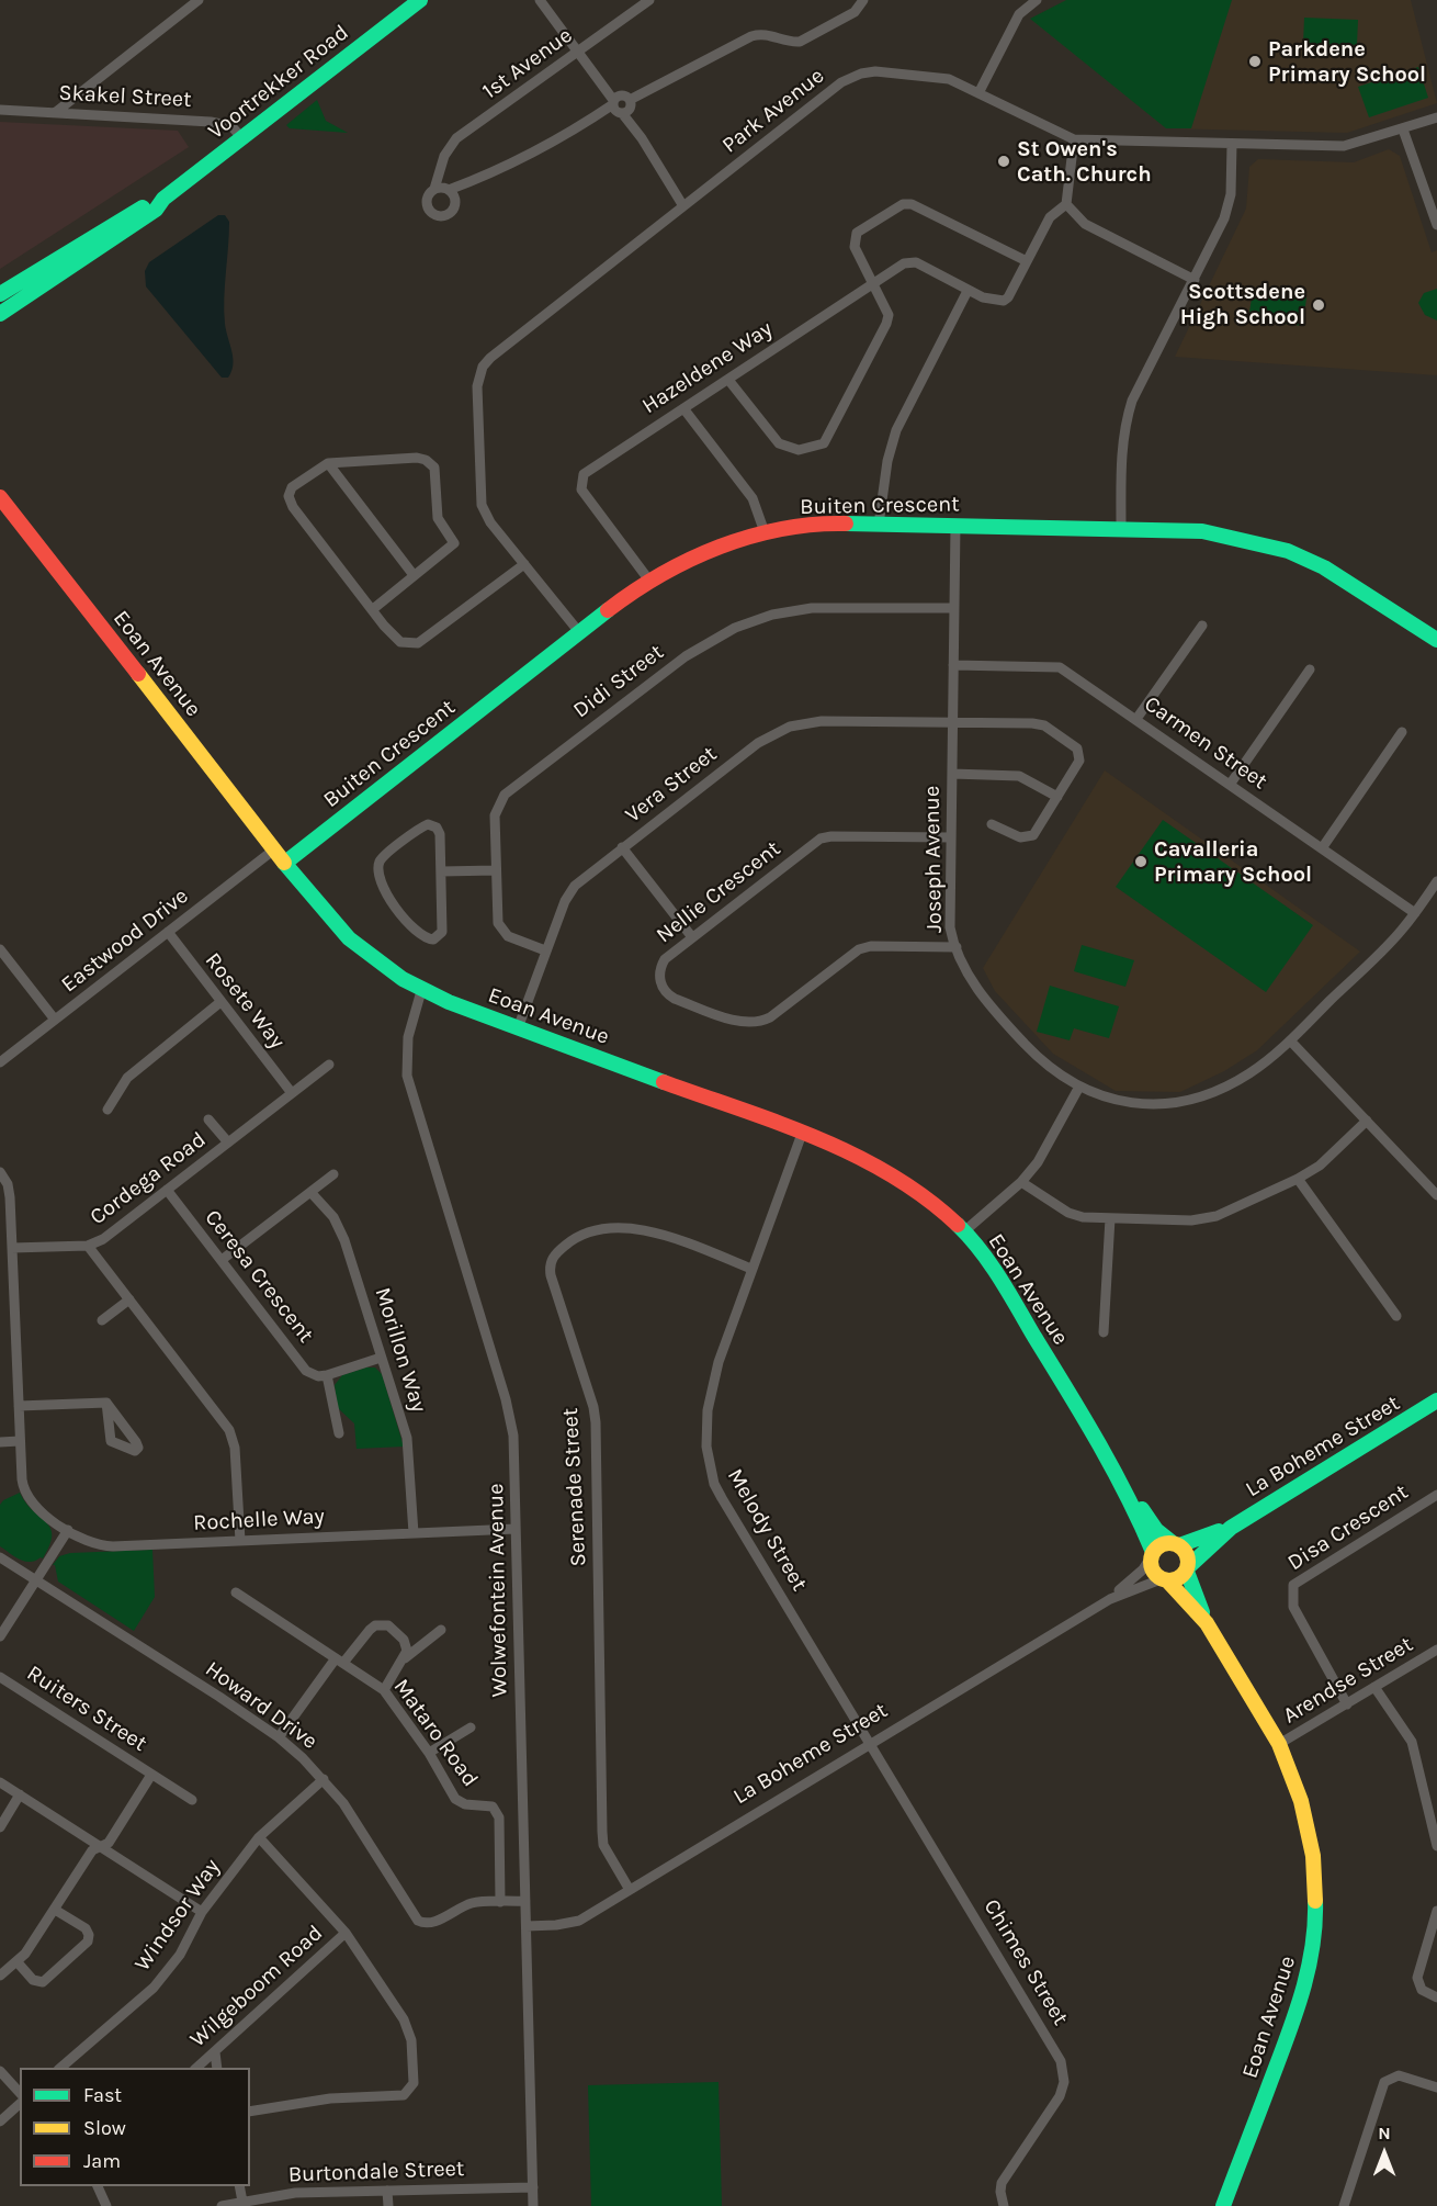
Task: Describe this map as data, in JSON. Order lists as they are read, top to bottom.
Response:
{
  "streets": {
    "street": [
      "1st Avenue",
      "Voortrekker Road",
      "Skakel Street",
      "Park Avenue",
      "Hazeldene Way",
      "Buiten Crescent",
      "Eoan Avenue",
      "Didi Street",
      "Carmen Street",
      "Vera Street",
      "Joseph Avenue",
      "Nellie Crescent",
      "Eastwood Drive",
      "Rosete Way",
      "Cordega Road",
      "Ceresa Crescent",
      "Morillon Way",
      "La Boheme Street",
      "Serenade Street",
      "Rochelle Way",
      "Disa Crescent",
      "Melody Street",
      "Wolwefontein Avenue",
      "Arendse Street",
      "Howard Drive",
      "Ruiters Street",
      "Mataro Road",
      "Windsor Way",
      "Chimes Street",
      "Wilgeboom Road",
      "Burtondale Street"
    ]
  },
  "crossings": [
    ["Voortrekker Road", "Skakel Street"],
    ["Park Avenue", "Buiten Crescent"],
    ["Hazeldene Way", "Buiten Crescent"],
    ["Buiten Crescent", "Eoan Avenue"],
    ["Buiten Crescent", "Joseph Avenue"],
    ["Eoan Avenue", "Vera Street"],
    ["Eoan Avenue", "Eastwood Drive"],
    ["Eoan Avenue", "La Boheme Street"],
    ["Eoan Avenue", "Melody Street"],
    ["Eoan Avenue", "Wolwefontein Avenue"],
    ["Eoan Avenue", "Arendse Street"],
    ["Didi Street", "Vera Street"],
    ["Didi Street", "Joseph Avenue"],
    ["Carmen Street", "Joseph Avenue"],
    ["Vera Street", "Joseph Avenue"],
    ["Joseph Avenue", "Nellie Crescent"],
    ["Eastwood Drive", "Rosete Way"],
    ["Rosete Way", "Cordega Road"],
    ["Cordega Road", "Ceresa Crescent"],
    ["Cordega Road", "Rochelle Way"],
    ["Morillon Way", "Rochelle Way"],
    ["La Boheme Street", "Serenade Street"],
    ["La Boheme Street", "Melody Street"],
    ["La Boheme Street", "Wolwefontein Avenue"],
    ["La Boheme Street", "Chimes Street"],
    ["Serenade Street", "Melody Street"],
    ["Rochelle Way", "Wolwefontein Avenue"],
    ["Disa Crescent", "Arendse Street"],
    ["Melody Street", "Chimes Street"],
    ["Wolwefontein Avenue", "Howard Drive"],
    ["Wolwefontein Avenue", "Burtondale Street"],
    ["Howard Drive", "Mataro Road"],
    ["Howard Drive", "Windsor Way"]
  ],
  "places": [
    "Parkdene Primary School",
    "St Owen's Cath. Church",
    "Scottsdene High School",
    "Cavalleria Primary School"
  ],
  "legend": ["Fast", "Slow", "Jam"],
  "north": "top"
}
